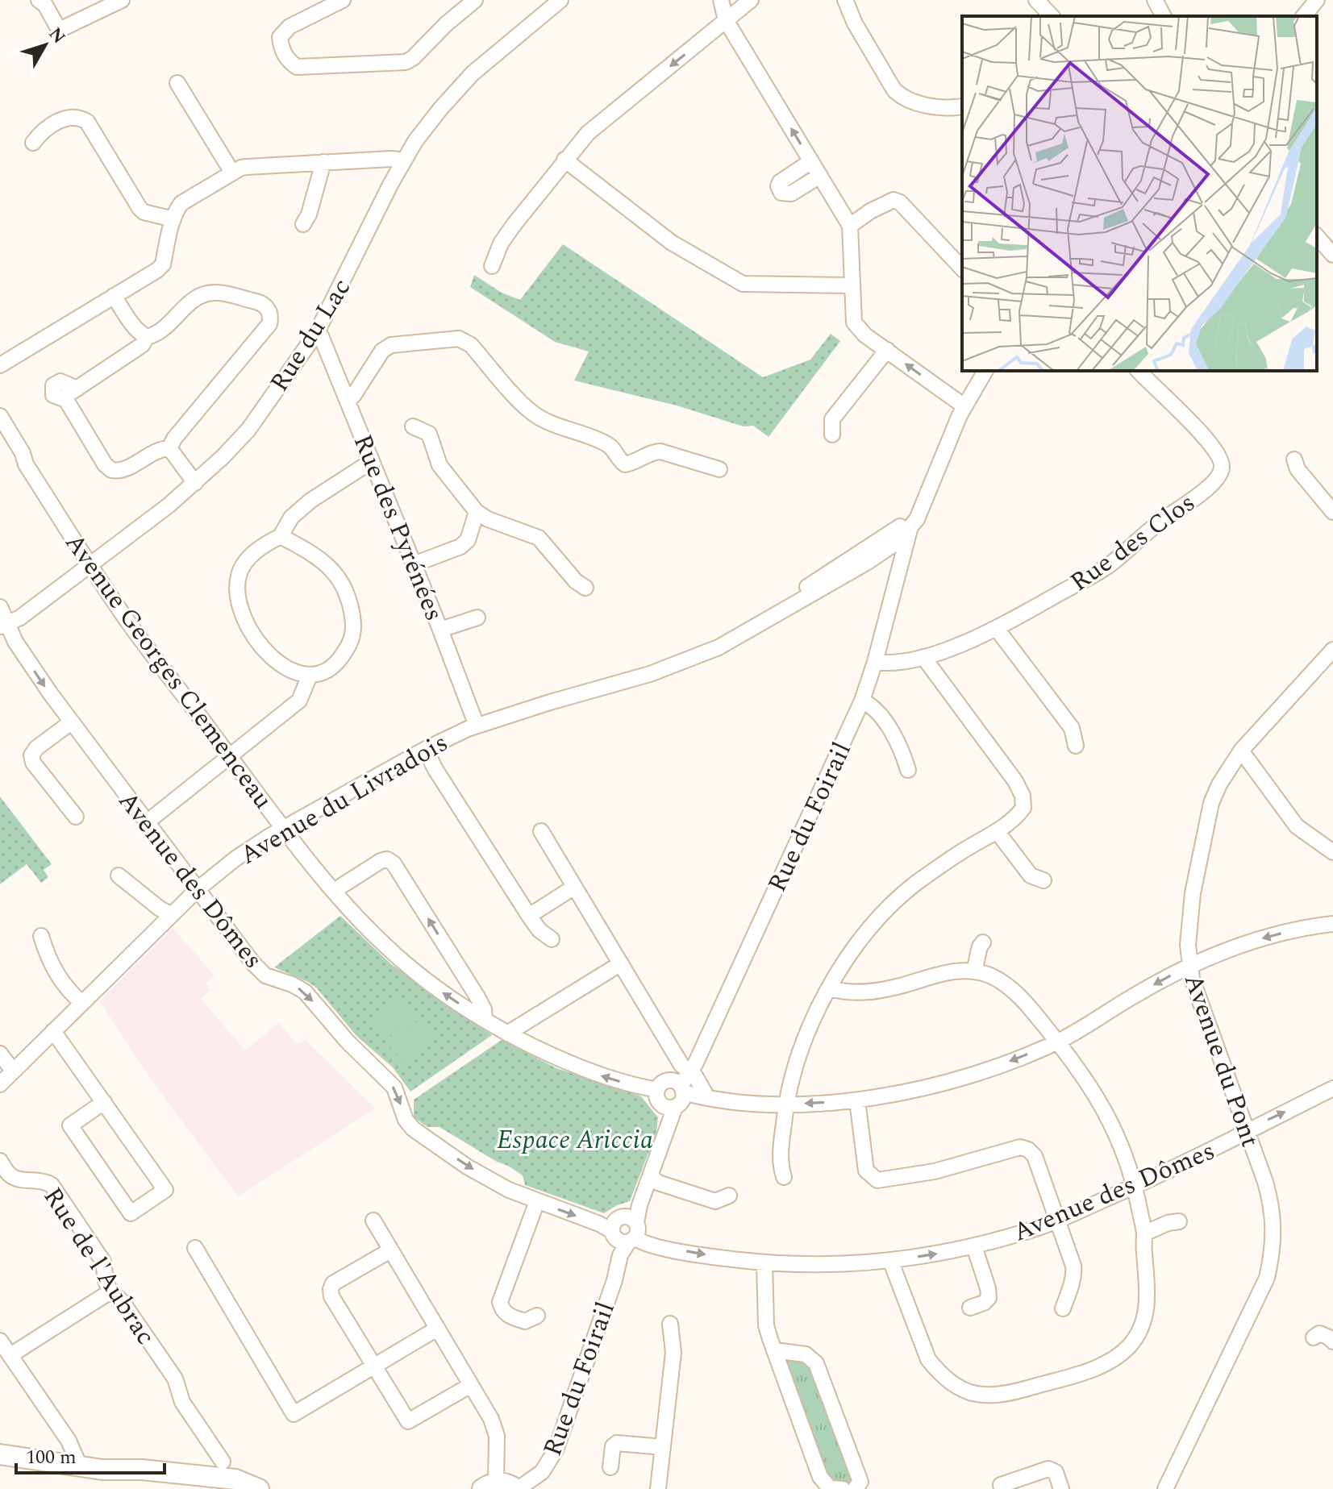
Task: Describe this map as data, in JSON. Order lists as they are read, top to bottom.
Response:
{
  "streets": {
    "street": [
      "Rue du Lac",
      "Rue des Pyrénées",
      "Rue des Clos",
      "Avenue Georges Clemenceau",
      "Avenue du Livradois",
      "Rue du Foirail",
      "Avenue des Dômes",
      "Avenue du Pont",
      "Rue de l'Aubrac"
    ]
  },
  "crossings": [
    ["Rue du Lac", "Rue des Pyrénées"],
    ["Rue du Lac", "Avenue Georges Clemenceau"],
    ["Rue du Lac", "Avenue des Dômes"],
    ["Rue des Pyrénées", "Avenue du Livradois"],
    ["Rue des Clos", "Rue du Foirail"],
    ["Avenue Georges Clemenceau", "Avenue du Livradois"],
    ["Avenue Georges Clemenceau", "Rue du Foirail"],
    ["Avenue du Livradois", "Rue du Foirail"],
    ["Avenue du Livradois", "Avenue des Dômes"],
    ["Rue du Foirail", "Avenue des Dômes"],
    ["Avenue des Dômes", "Avenue du Pont"]
  ],
  "one_way": ["Avenue Georges Clemenceau", "Avenue des Dômes"],
  "parks": ["Espace Ariccia"],
  "scale_bar": "100 m",
  "north": "top right"
}
